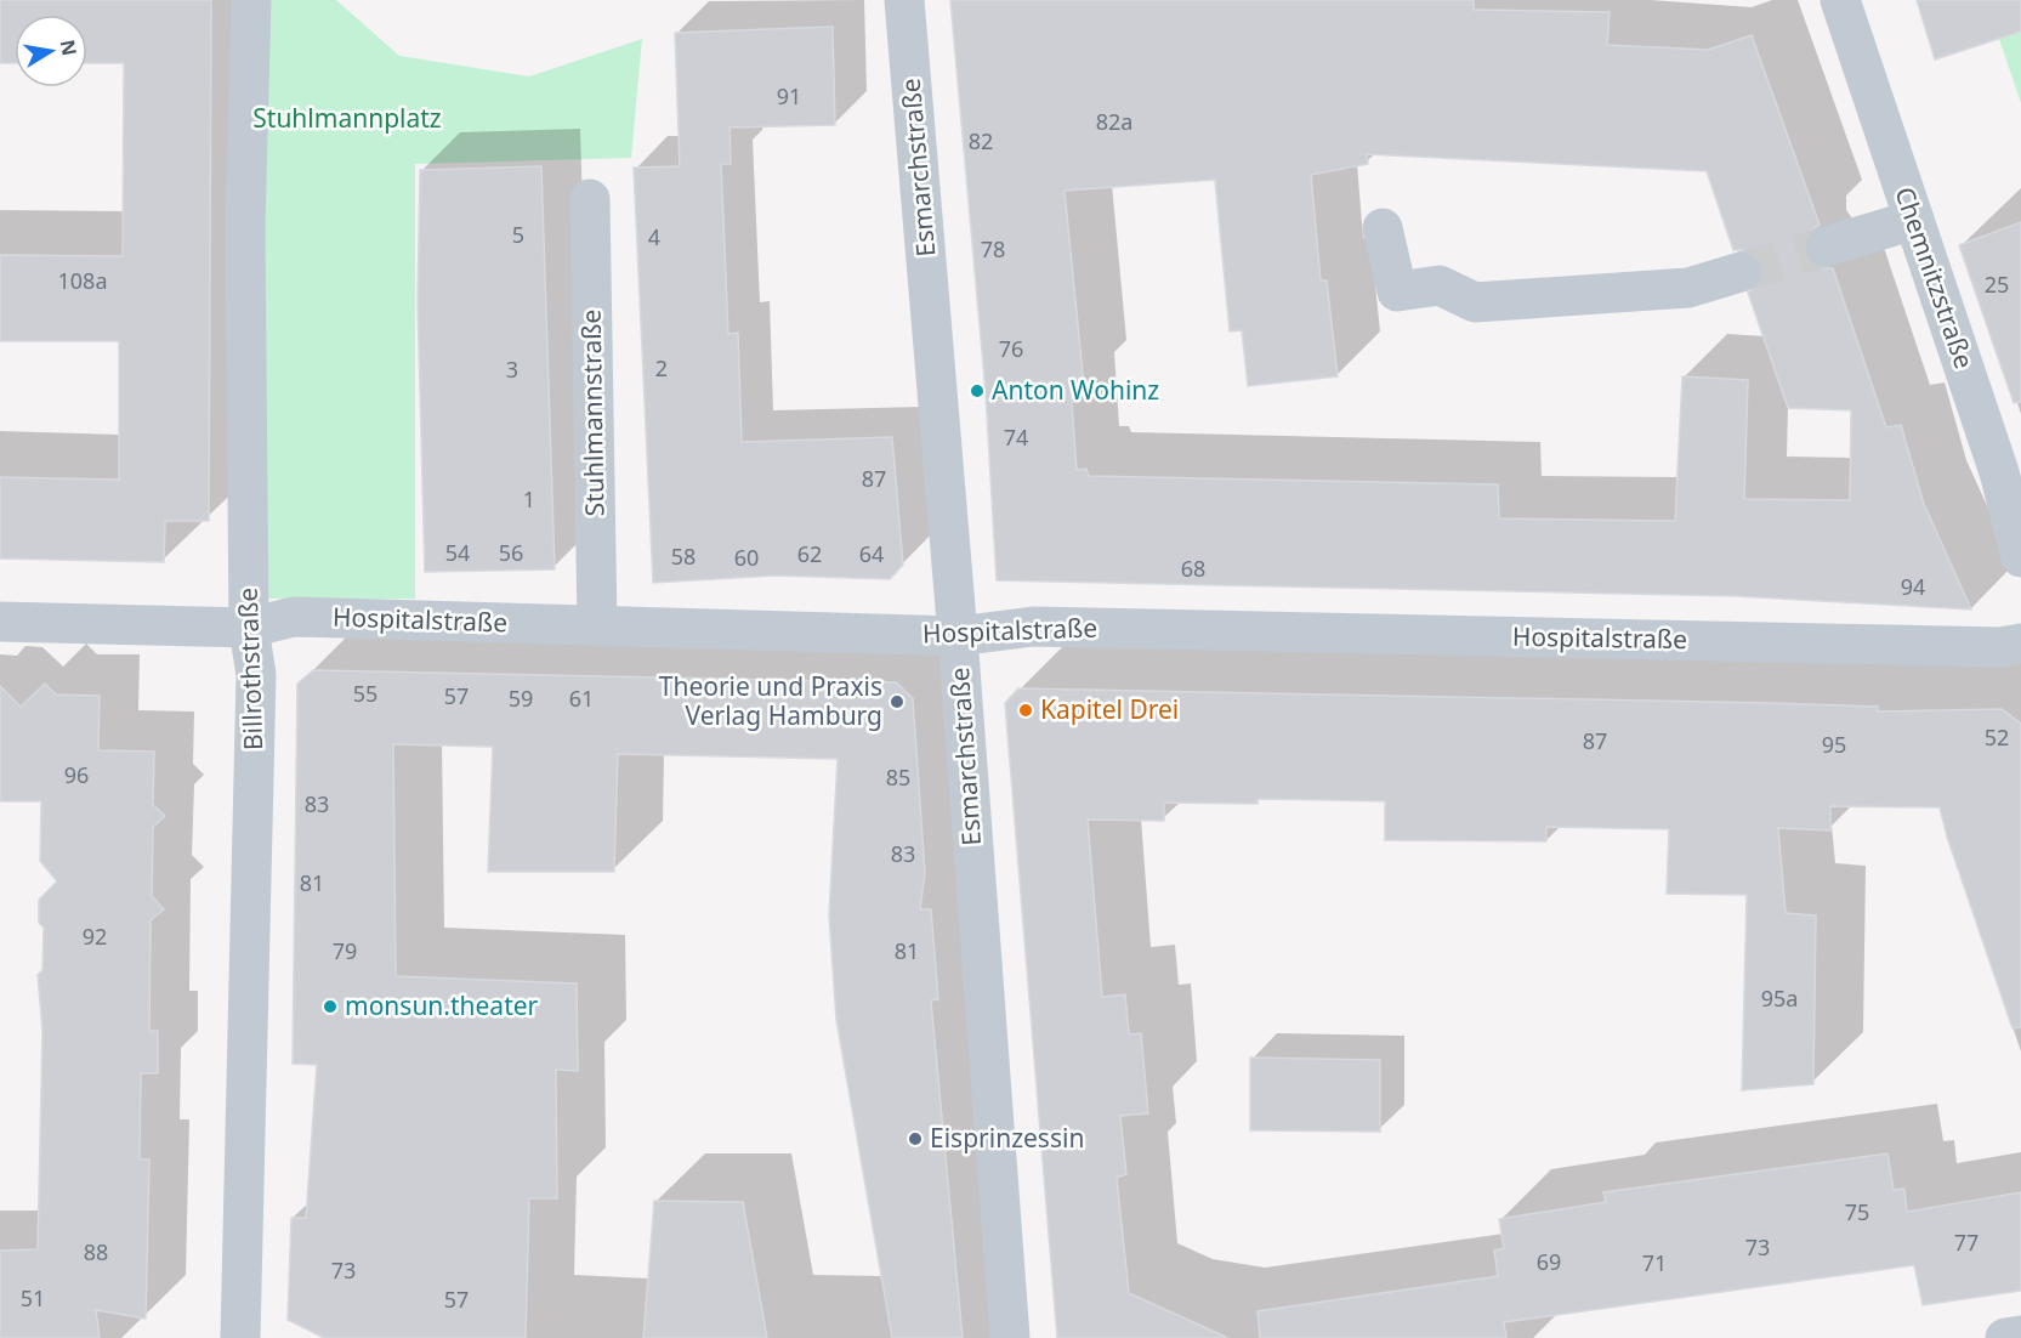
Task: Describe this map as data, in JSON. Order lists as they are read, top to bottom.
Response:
{
  "streets": {
    "street": [
      "Esmarchstraße",
      "Chemnitzstraße",
      "Stuhlmannstraße",
      "Hospitalstraße",
      "Billrothstraße"
    ]
  },
  "crossings": [
    ["Esmarchstraße", "Hospitalstraße"],
    ["Stuhlmannstraße", "Hospitalstraße"],
    ["Hospitalstraße", "Billrothstraße"]
  ],
  "parks": ["Stuhlmannplatz"],
  "places": [
    "Anton Wohinz",
    "Theorie und Praxis Verlag Hamburg",
    "Kapitel Drei",
    "monsun.theater",
    "Eisprinzessin"
  ],
  "house_numbers": [
    "91",
    "82a",
    "82",
    "5",
    "4",
    "78",
    "108a",
    "25",
    "76",
    "2",
    "3",
    "74",
    "87",
    "1",
    "54",
    "56",
    "62",
    "64",
    "58",
    "60",
    "68",
    "94",
    "55",
    "57",
    "59",
    "61",
    "52",
    "87",
    "95",
    "96",
    "85",
    "83",
    "83",
    "81",
    "92",
    "79",
    "81",
    "95a",
    "75",
    "77",
    "73",
    "88",
    "69",
    "71",
    "73",
    "51",
    "57"
  ],
  "north": "right"
}
